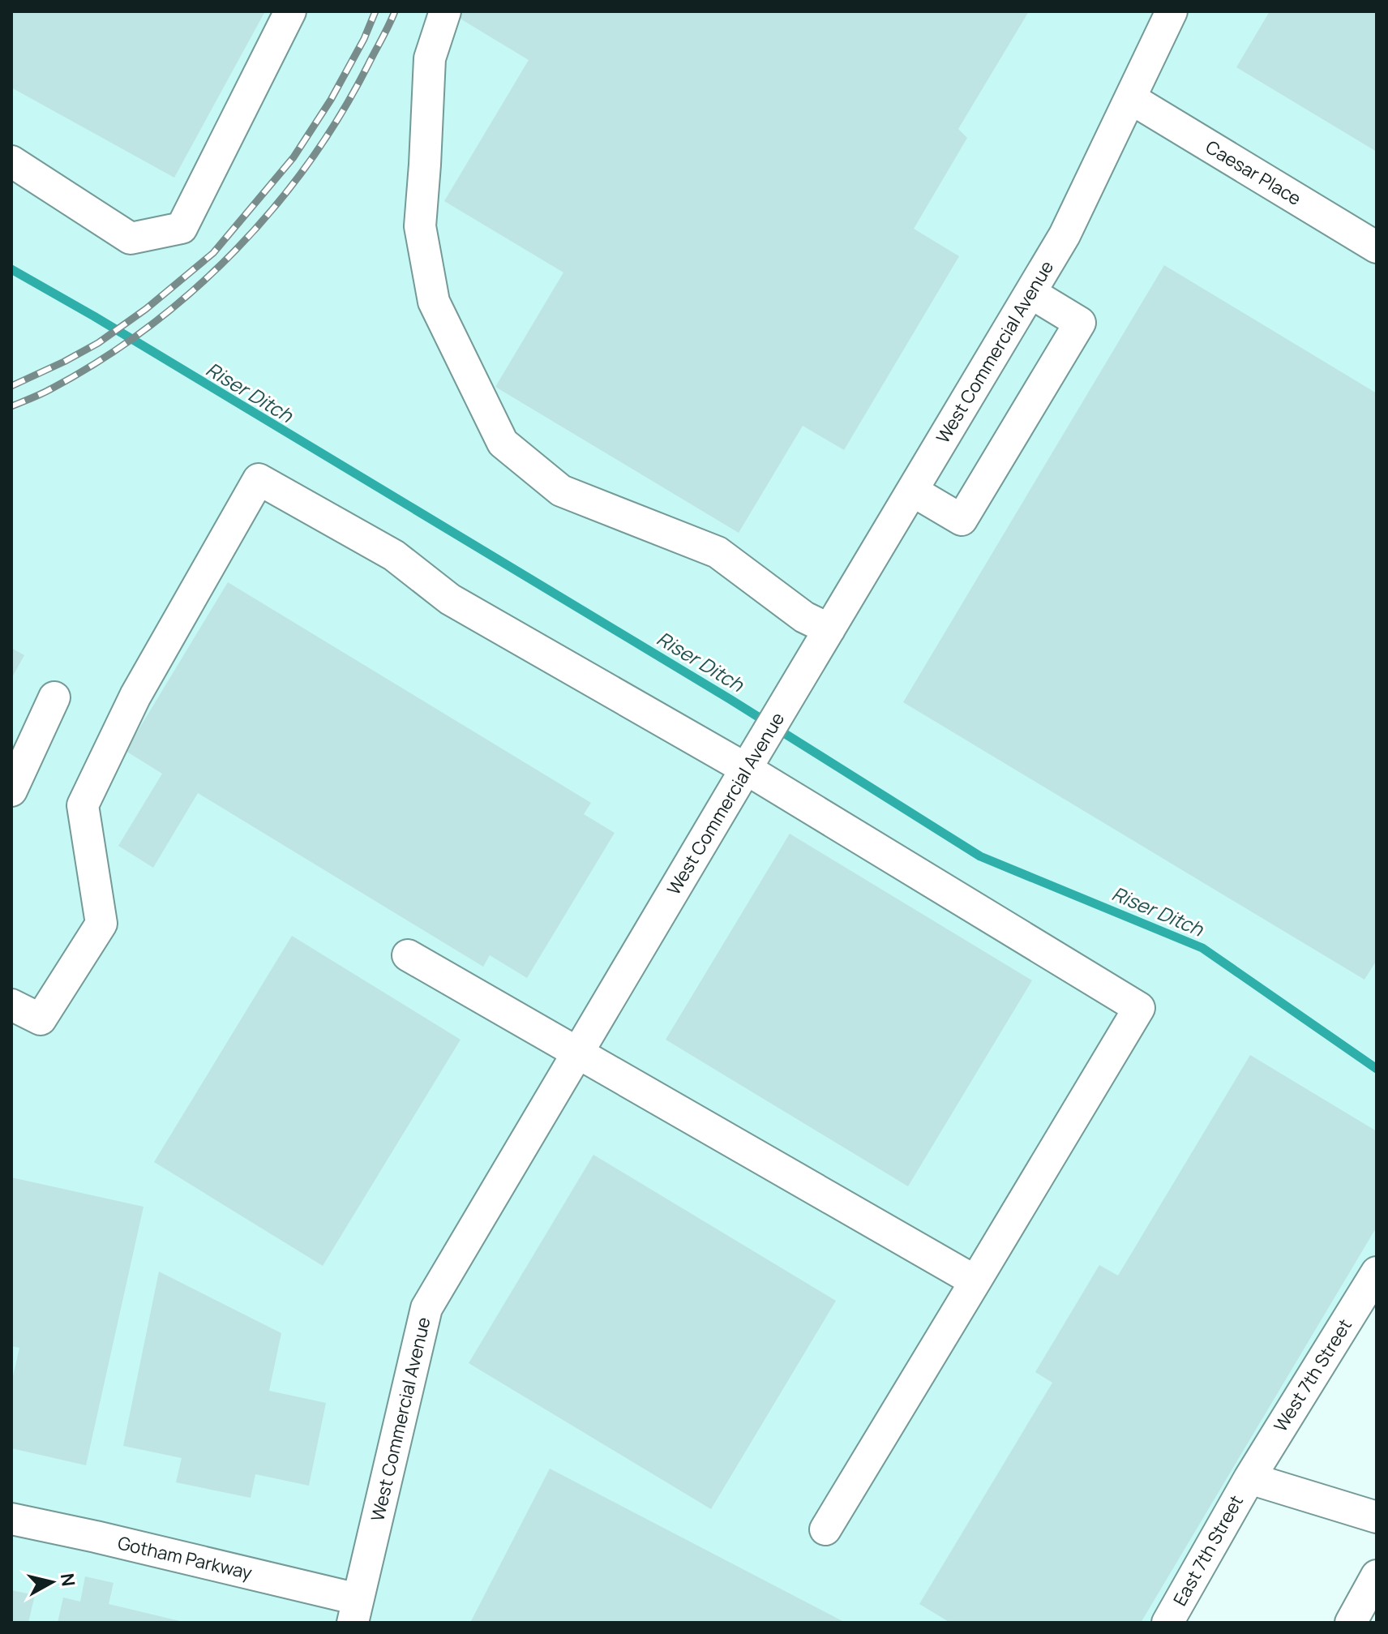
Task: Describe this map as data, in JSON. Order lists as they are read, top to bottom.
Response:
{
  "streets": {
    "street": [
      "Caesar Place",
      "West Commercial Avenue",
      "West 7th Street",
      "East 7th Street",
      "Gotham Parkway"
    ]
  },
  "crossings": [
    ["Caesar Place", "West Commercial Avenue"],
    ["West Commercial Avenue", "Gotham Parkway"],
    ["West 7th Street", "East 7th Street"]
  ],
  "water": ["Riser Ditch"],
  "north": "right"
}
